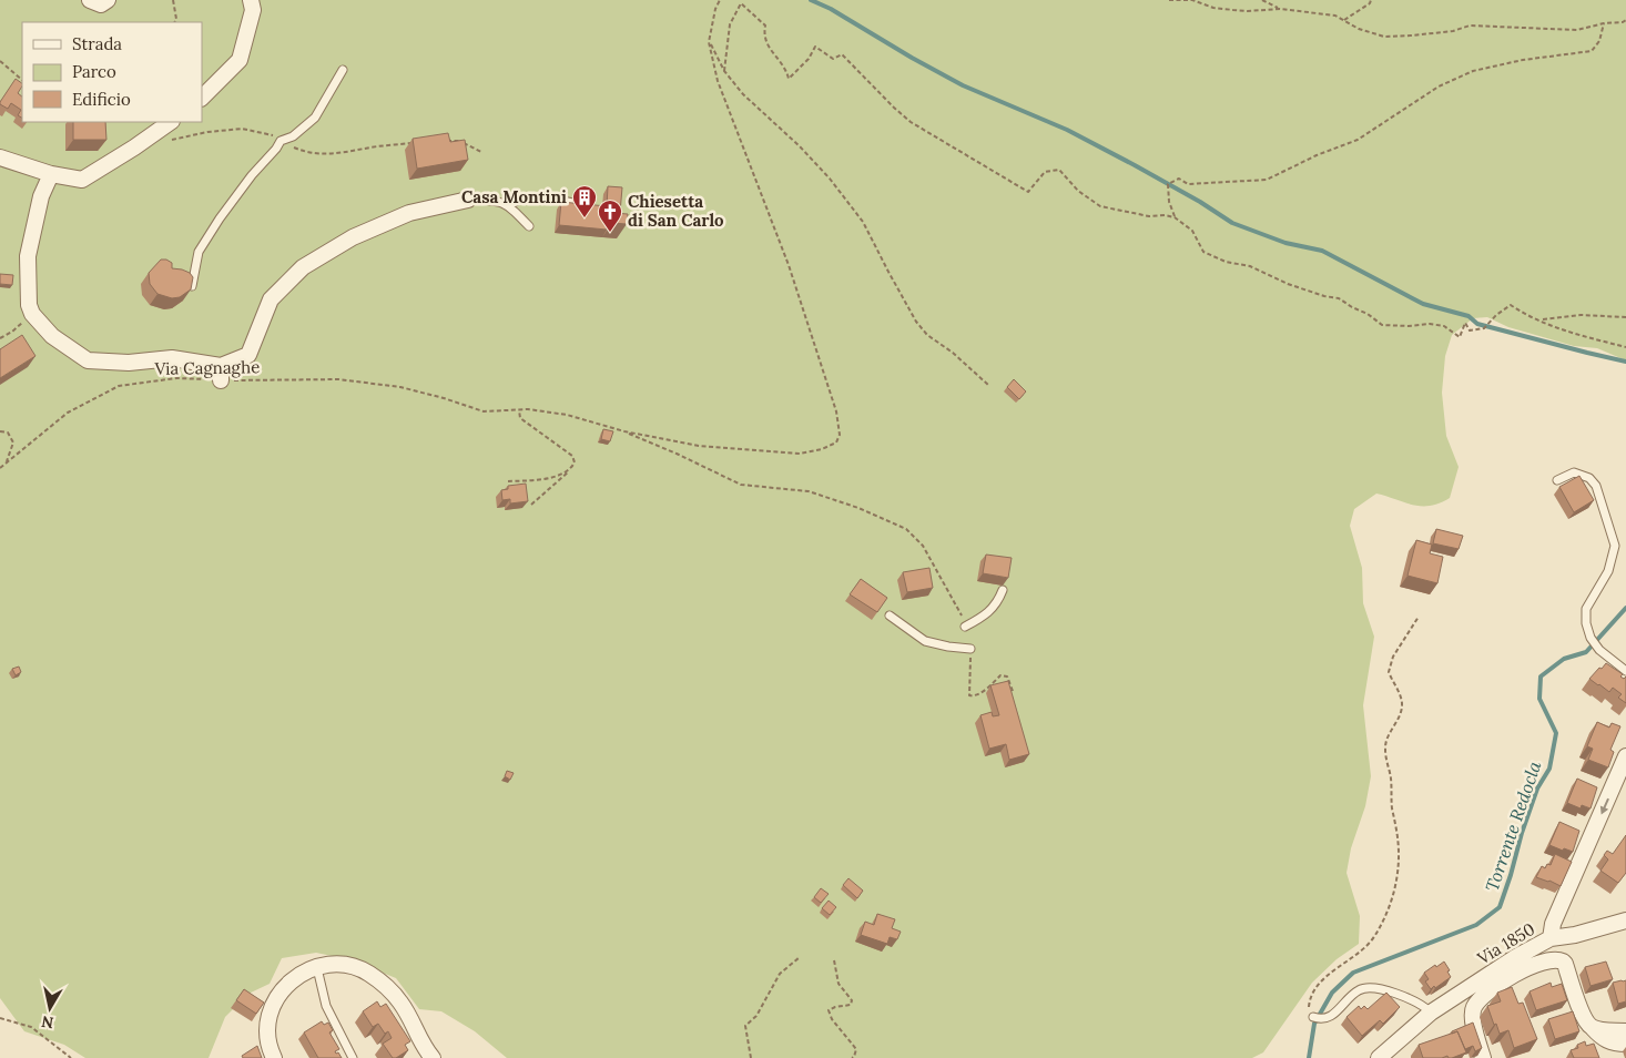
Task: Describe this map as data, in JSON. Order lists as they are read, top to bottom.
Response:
{
  "streets": {
    "street": ["Via 1850"],
    "path": ["Via Cagnaghe"]
  },
  "one_way": ["Via 1850"],
  "water": ["Torrente Redocla"],
  "places": {
    "building": ["Casa Montini"],
    "church": ["Chiesetta di San Carlo"]
  },
  "legend": ["Strada", "Parco", "Edificio"],
  "north": "bottom"
}
